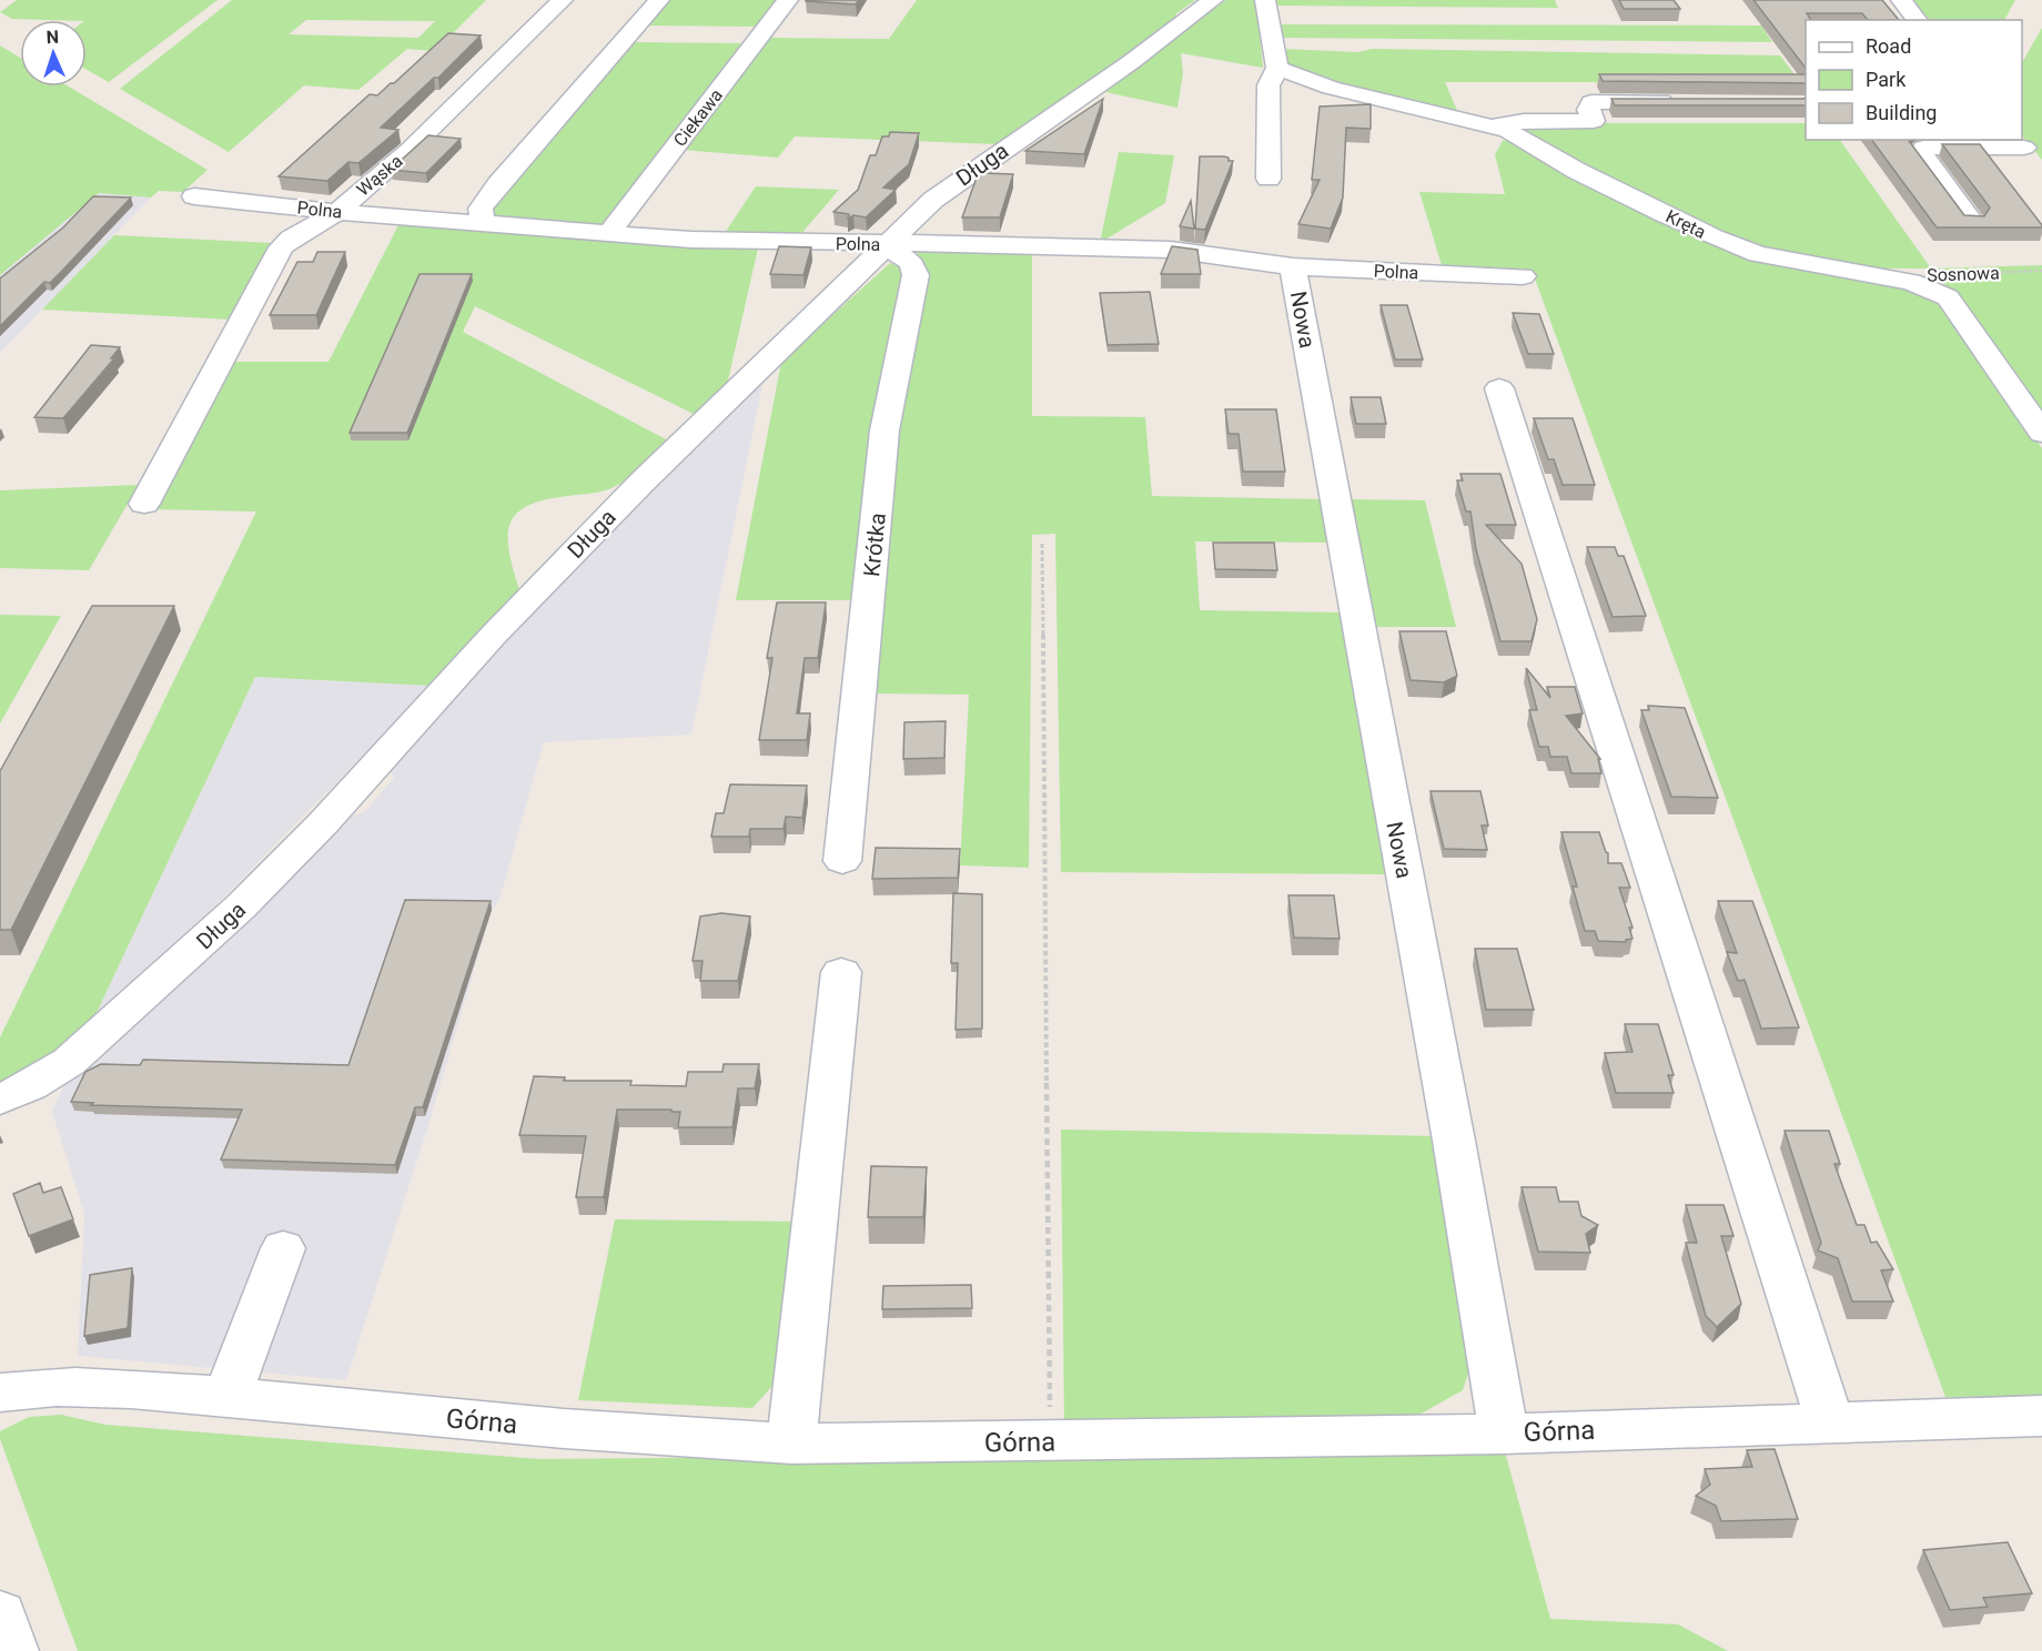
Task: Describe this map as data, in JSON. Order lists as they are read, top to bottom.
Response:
{
  "streets": {
    "street": [
      "Ciekawa",
      "Długa",
      "Wąska",
      "Polna",
      "Kręta",
      "Nowa",
      "Krótka",
      "Górna"
    ],
    "path": ["Sosnowa"]
  },
  "crossings": [
    ["Ciekawa", "Polna"],
    ["Długa", "Polna"],
    ["Długa", "Krótka"],
    ["Wąska", "Polna"],
    ["Polna", "Nowa"],
    ["Polna", "Krótka"],
    ["Nowa", "Górna"]
  ],
  "legend": ["Road", "Park", "Building"],
  "north": "top"
}
